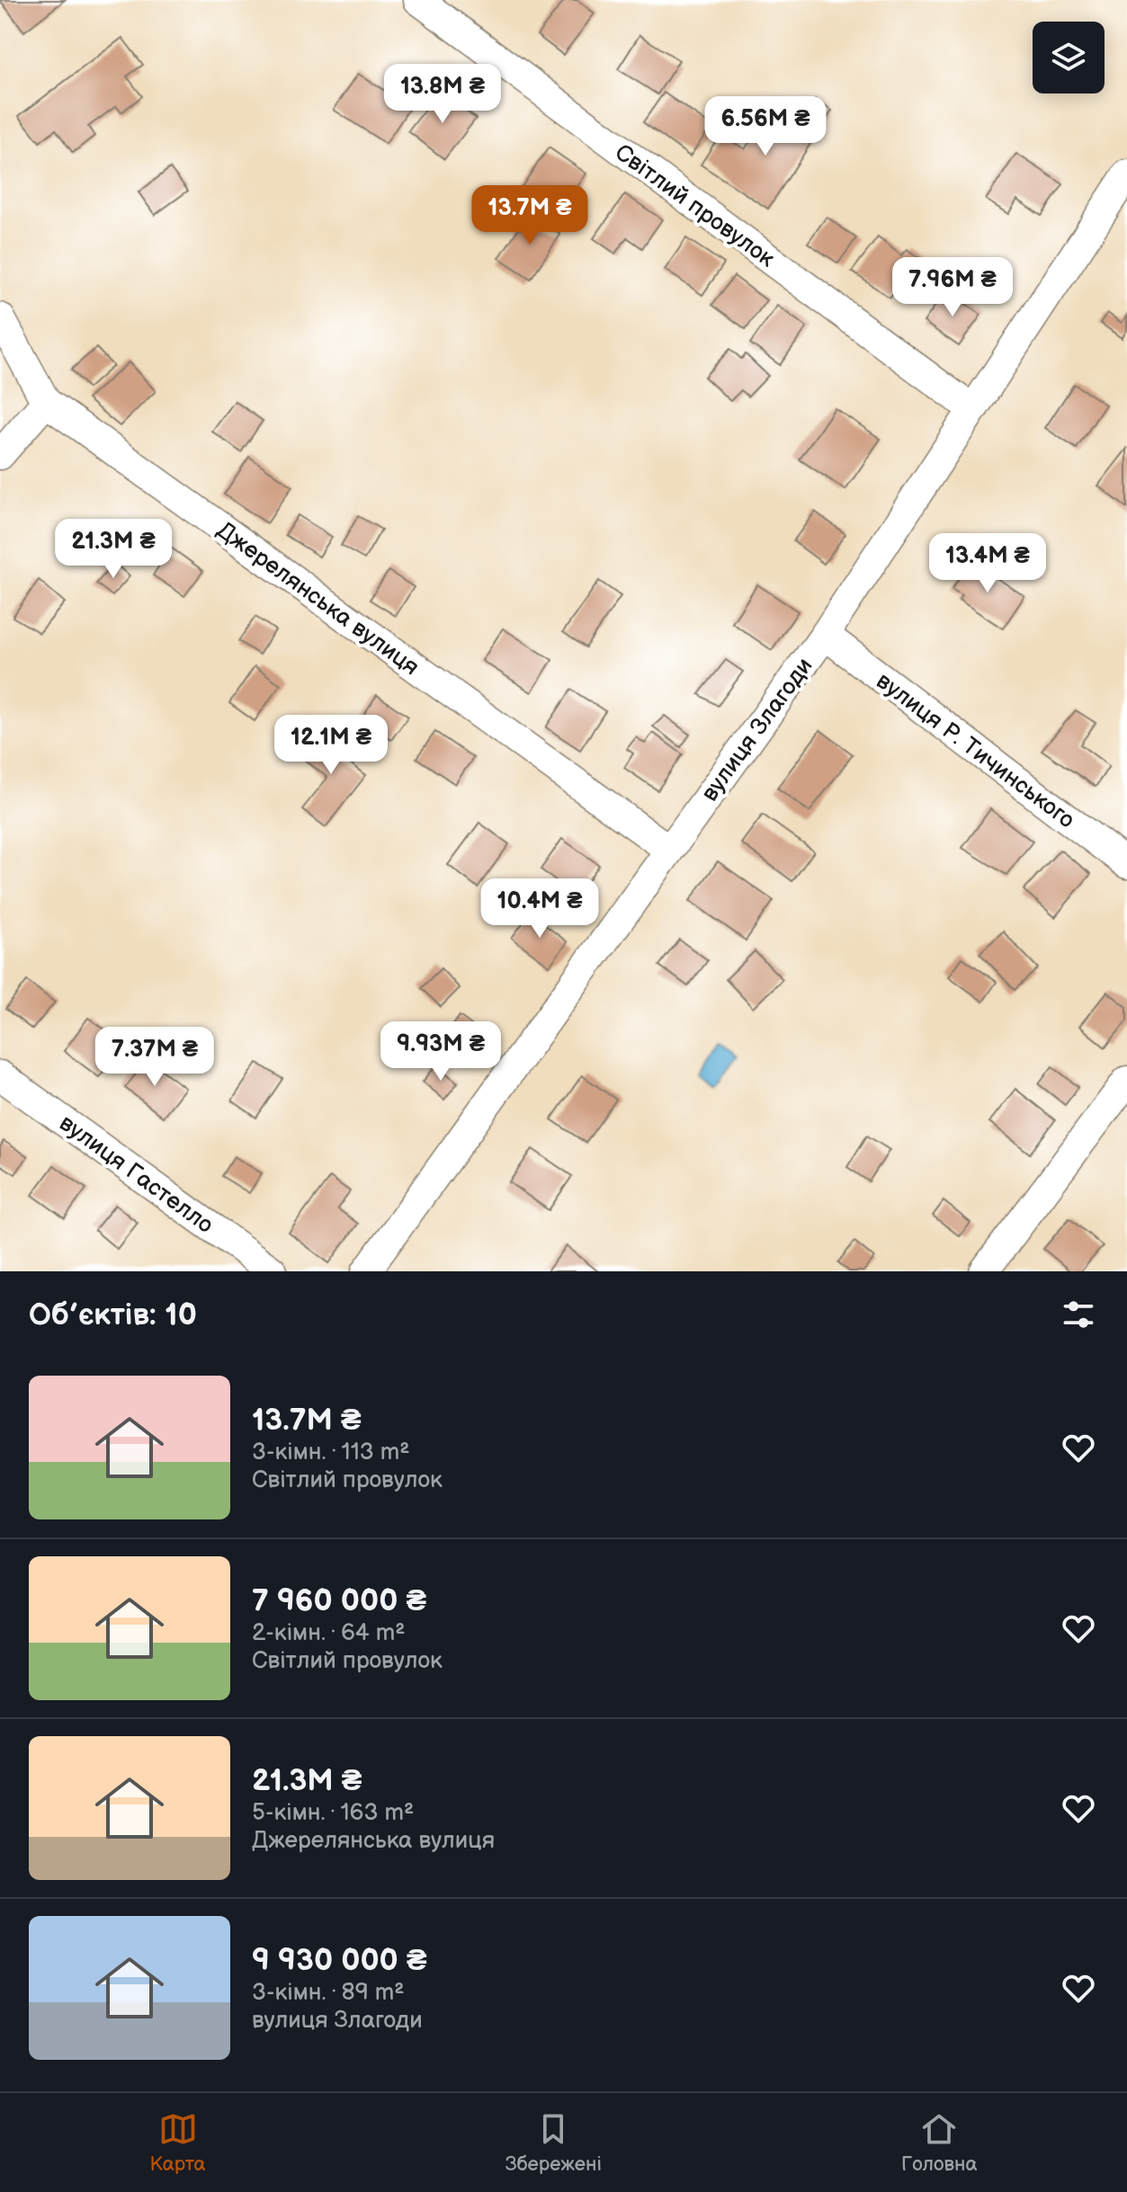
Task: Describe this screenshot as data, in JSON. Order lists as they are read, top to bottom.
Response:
{
  "streets": {
    "street": [
      "Світлий провулок",
      "Джерелянська вулиця",
      "вулиця Злагоди",
      "вулиця Р. Тичинського",
      "вулиця Гастелло"
    ]
  },
  "crossings": [
    ["Світлий провулок", "вулиця Злагоди"],
    ["Джерелянська вулиця", "вулиця Злагоди"],
    ["вулиця Злагоди", "вулиця Р. Тичинського"]
  ],
  "page": {
    "price": [
      "13.8M ₴",
      "6.56M ₴",
      "13.7M ₴",
      "7.96M ₴",
      "21.3M ₴",
      "13.4M ₴",
      "12.1M ₴",
      "10.4M ₴",
      "9.93M ₴",
      "7.37M ₴"
    ],
    "heading": "Об’єктів: 10",
    "list": [
      {
        "name": "13.7M ₴",
        "note": "3-кімн. · 113 m² · Світлий провулок"
      },
      {
        "name": "7 960 000 ₴",
        "note": "2-кімн. · 64 m² · Світлий провулок"
      },
      {
        "name": "21.3M ₴",
        "note": "5-кімн. · 163 m² · Джерелянська вулиця"
      },
      {
        "name": "9 930 000 ₴",
        "note": "3-кімн. · 89 m² · вулиця Злагоди"
      }
    ],
    "tabs": ["Карта", "Збережені", "Головна"]
  }
}
